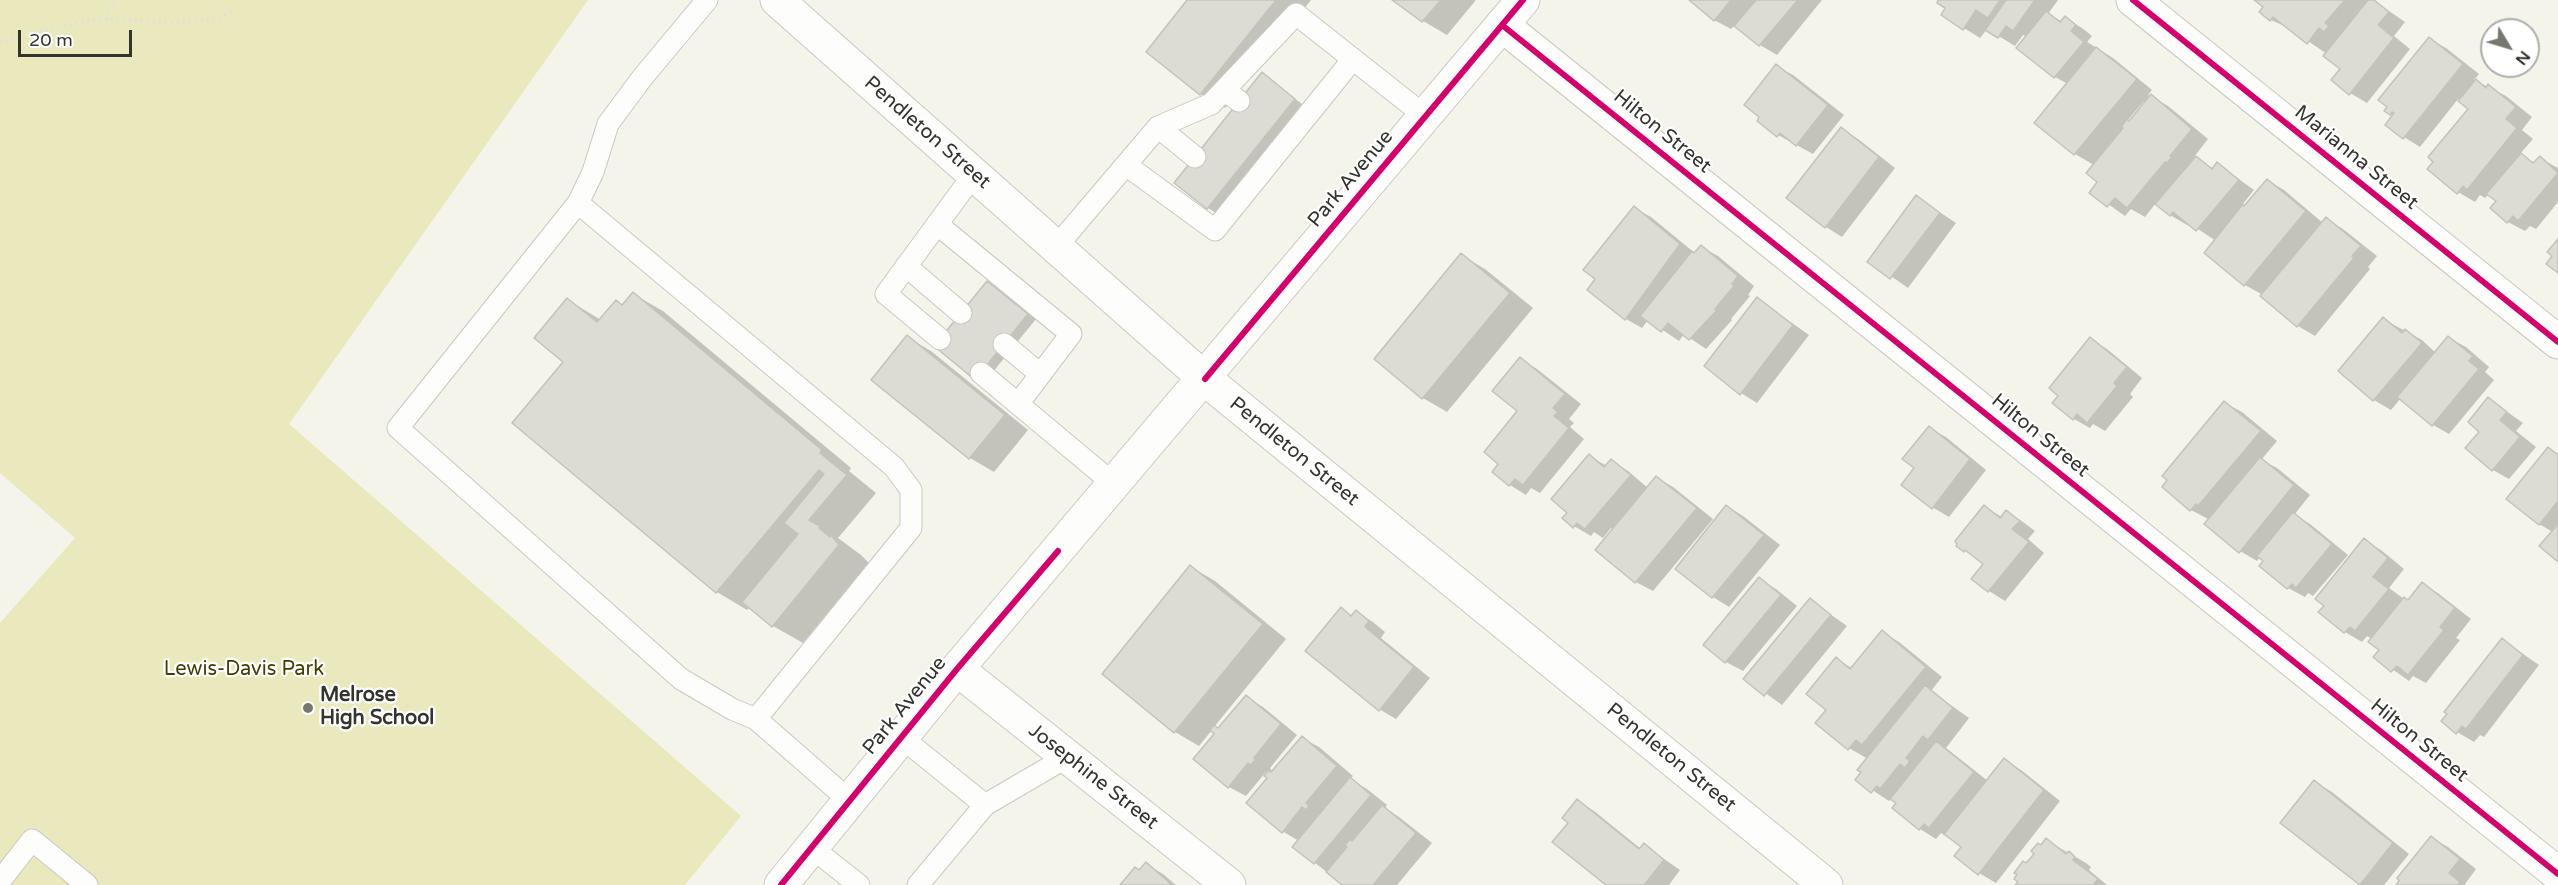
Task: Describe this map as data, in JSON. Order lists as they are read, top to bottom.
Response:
{
  "streets": {
    "main road": [
      "Hilton Street",
      "Pendleton Street",
      "Marianna Street",
      "Park Avenue",
      "Josephine Street"
    ]
  },
  "crossings": [
    ["Hilton Street", "Park Avenue"],
    ["Pendleton Street", "Park Avenue"],
    ["Park Avenue", "Josephine Street"]
  ],
  "parks": ["Lewis-Davis Park"],
  "places": ["Melrose High School"],
  "scale_bar": "20 m",
  "north": "bottom right"
}
